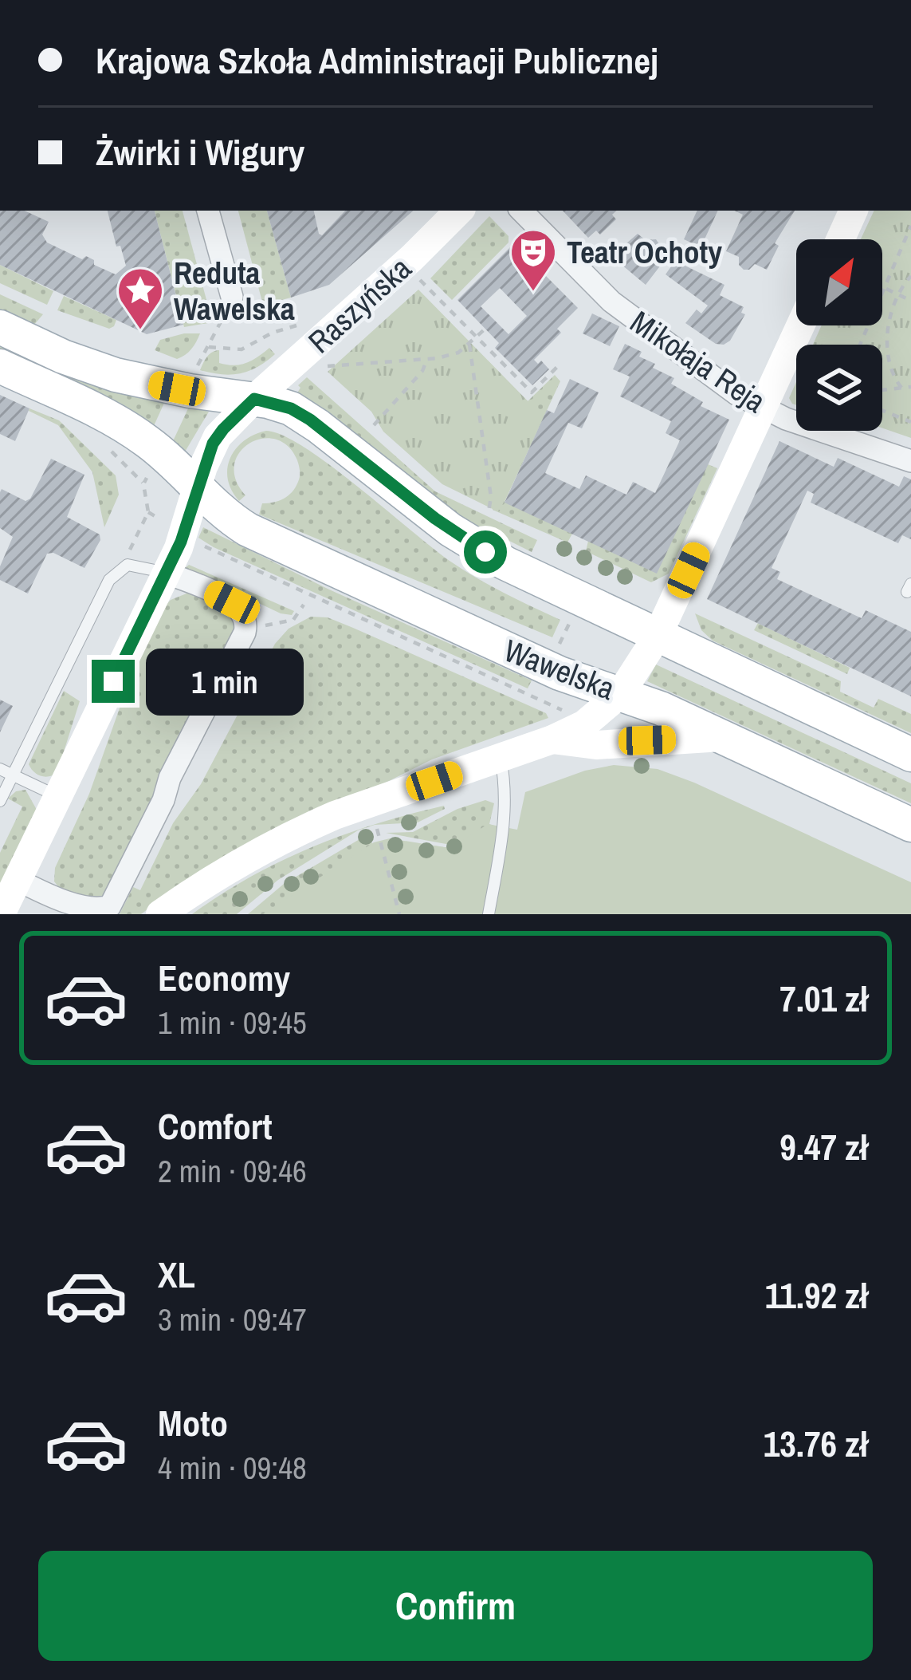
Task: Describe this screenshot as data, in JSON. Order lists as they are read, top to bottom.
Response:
{
  "streets": {
    "main road": ["Raszyńska", "Wawelska"],
    "street": ["Mikołaja Reja"]
  },
  "crossings": [
    ["Raszyńska", "Wawelska"]
  ],
  "places": {
    "theatre": ["Teatr Ochoty"],
    "place": ["Reduta Wawelska"]
  },
  "north": "top right",
  "page": {
    "banner": ["Krajowa Szkoła Administracji Publicznej", "Żwirki i Wigury"],
    "bubble": "1 min",
    "list": [
      {
        "name": "Economy",
        "note": "1 min · 09:45",
        "value": "7.01 zł"
      },
      {
        "name": "Comfort",
        "note": "2 min · 09:46",
        "value": "9.47 zł"
      },
      {
        "name": "XL",
        "note": "3 min · 09:47",
        "value": "11.92 zł"
      },
      {
        "name": "Moto",
        "note": "4 min · 09:48",
        "value": "13.76 zł"
      }
    ],
    "buttons": "Confirm"
  }
}
